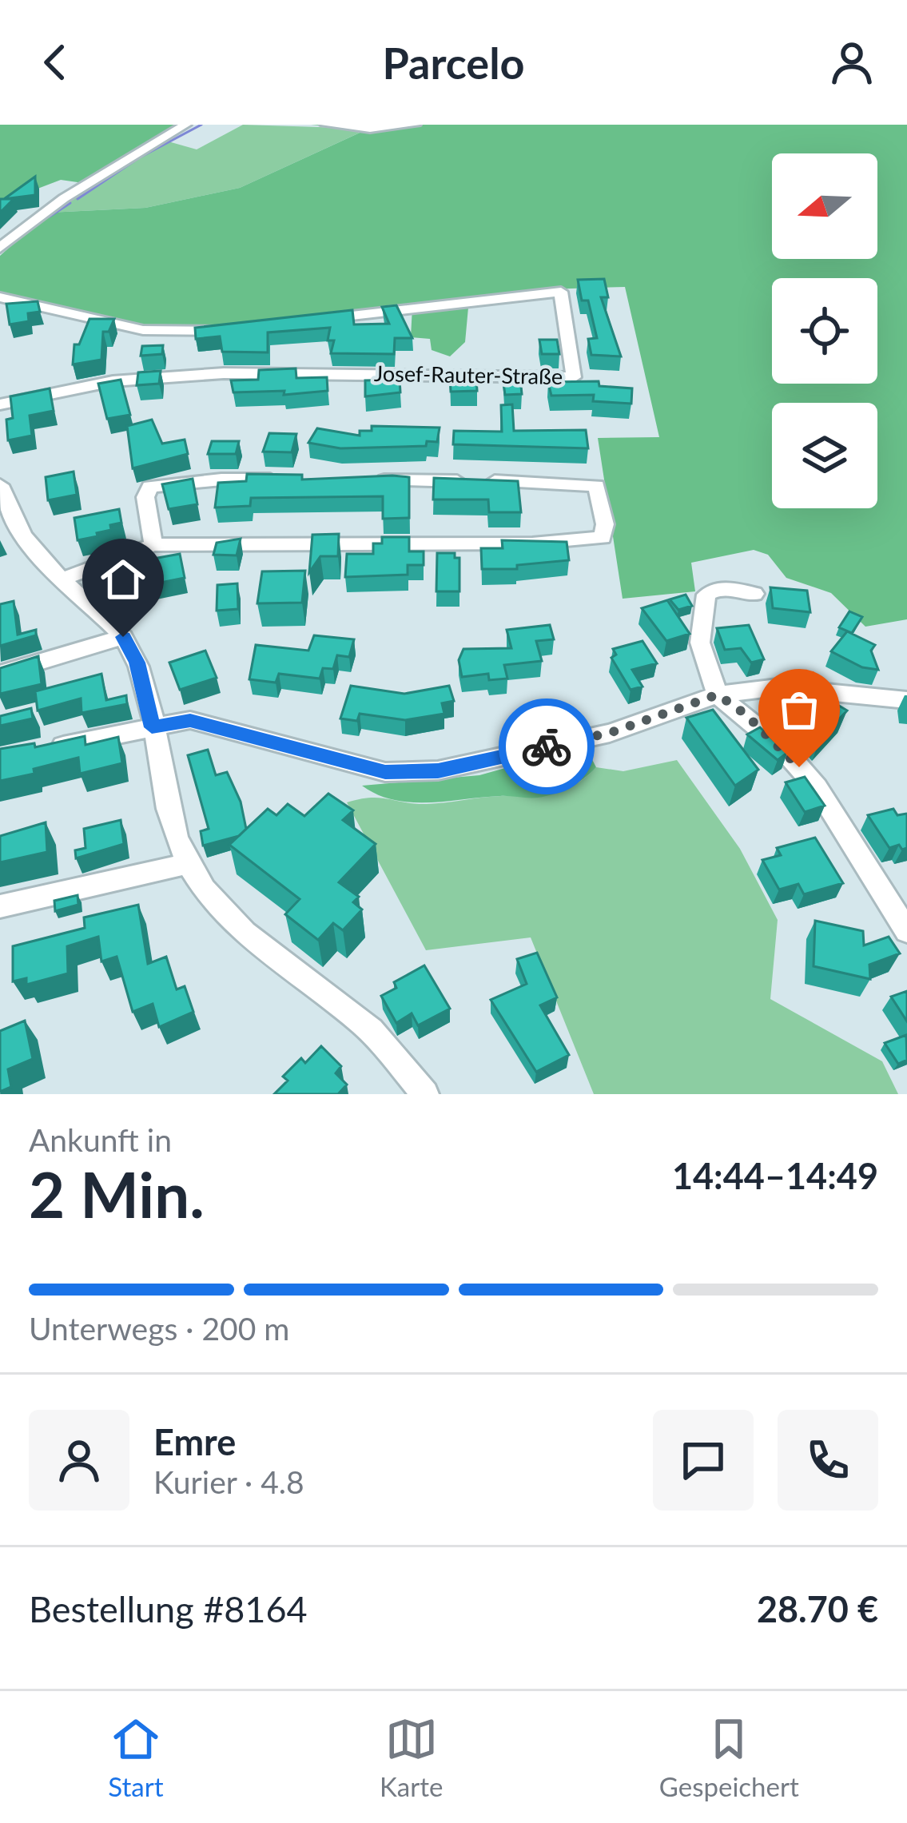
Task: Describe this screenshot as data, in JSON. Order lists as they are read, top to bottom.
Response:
{
  "streets": {
    "street": ["Josef-Rauter-Straße"]
  },
  "north": "left",
  "page": {
    "header": "Parcelo",
    "heading": ["2 Min.", "Ankunft in", "14:44–14:49"],
    "panel": [
      "Emre",
      "Kurier · 4.8",
      "Bestellung #8164",
      "28.70 €"
    ],
    "bar": "Unterwegs · 200 m",
    "tabs": ["Start", "Karte", "Gespeichert"]
  }
}
